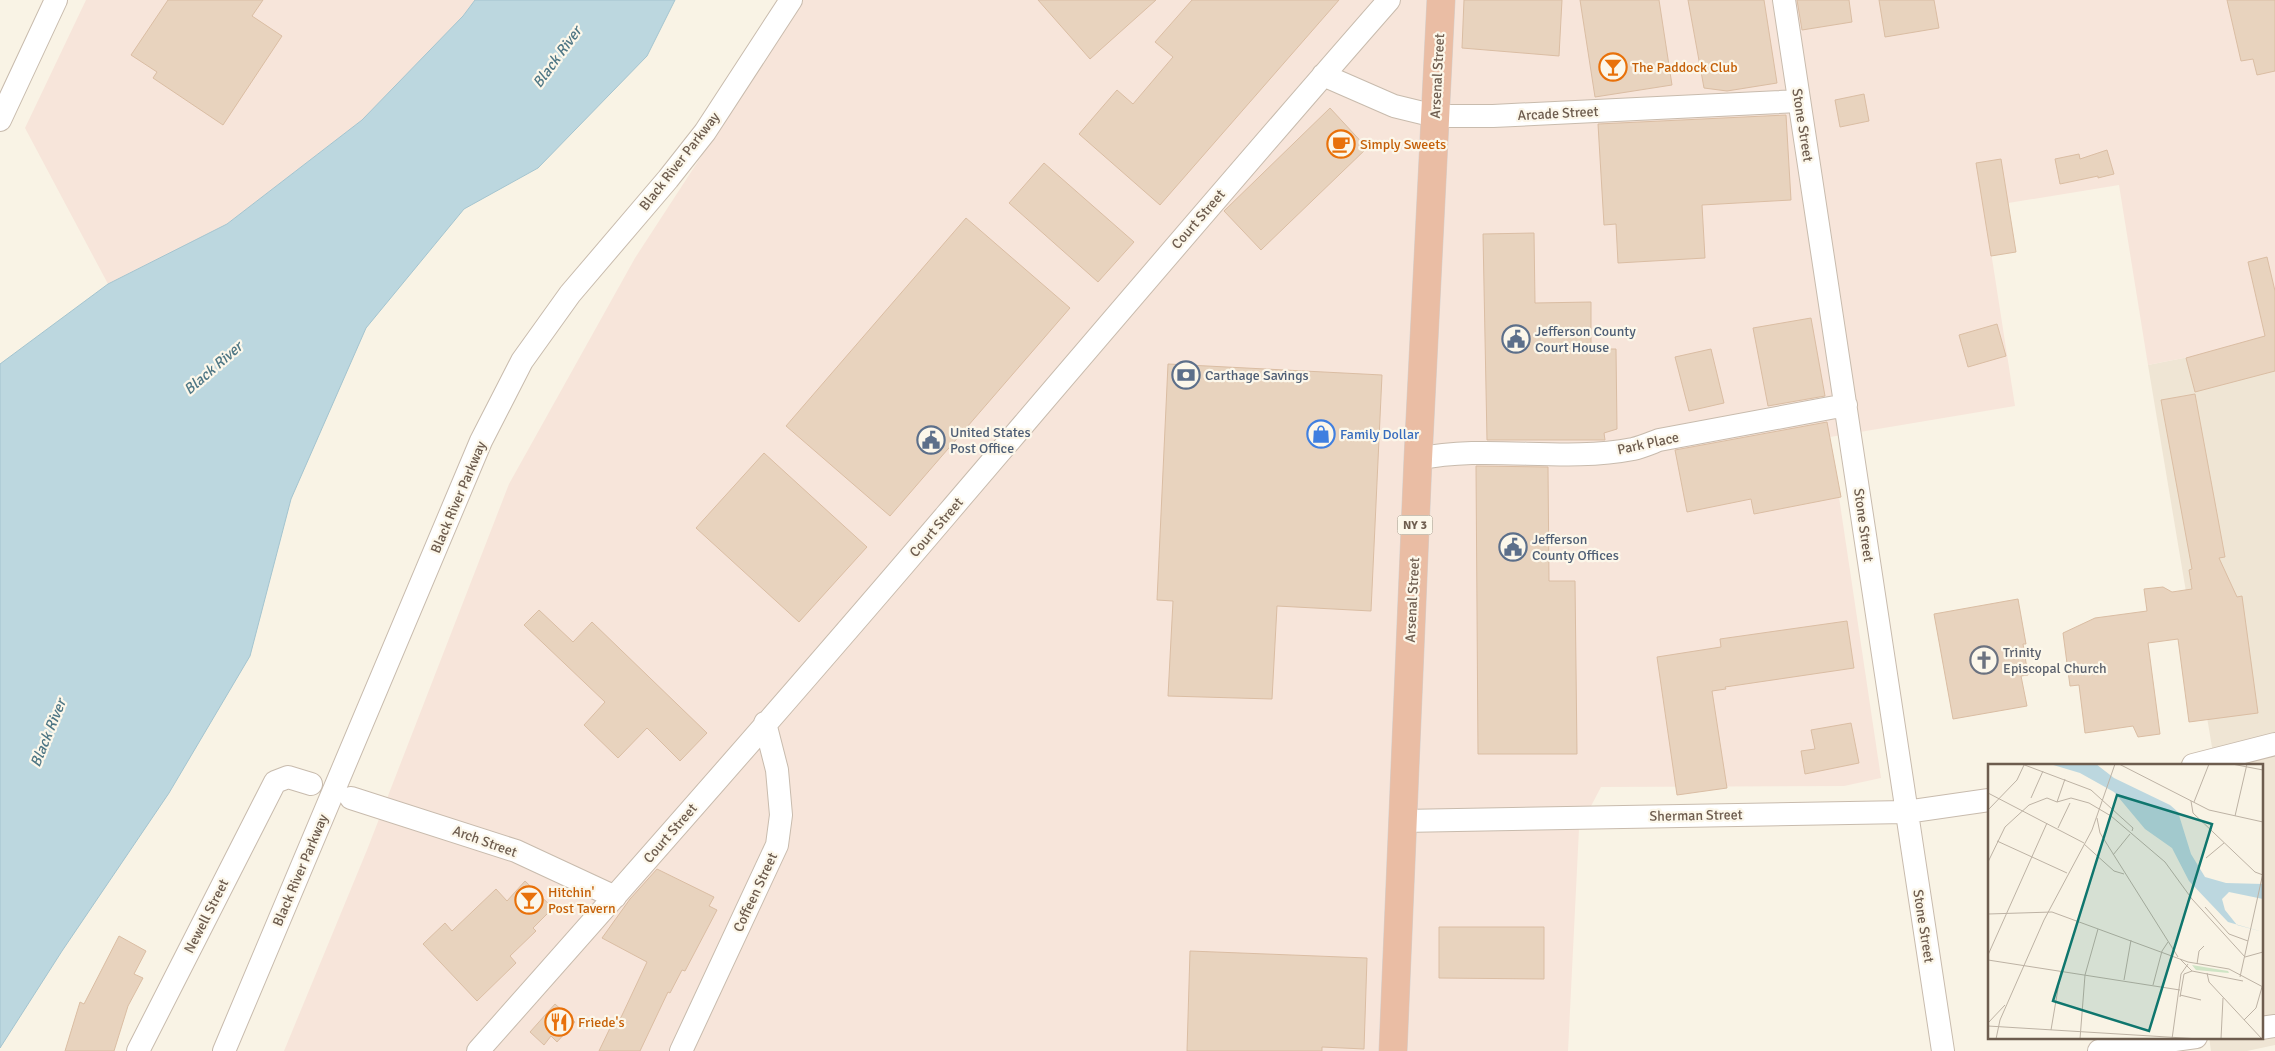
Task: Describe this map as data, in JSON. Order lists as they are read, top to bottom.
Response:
{
  "streets": {
    "highway": ["Arsenal Street", "NY 3"],
    "street": [
      "Arcade Street",
      "Stone Street",
      "Black River Parkway",
      "Court Street",
      "Park Place",
      "Sherman Street",
      "Arch Street",
      "Coffeen Street",
      "Newell Street"
    ]
  },
  "crossings": [
    ["Arsenal Street", "Arcade Street"],
    ["Arsenal Street", "Park Place"],
    ["Arsenal Street", "Sherman Street"],
    ["Arcade Street", "Stone Street"],
    ["Arcade Street", "Court Street"],
    ["Stone Street", "Park Place"],
    ["Stone Street", "Sherman Street"],
    ["Court Street", "Arch Street"],
    ["Court Street", "Coffeen Street"]
  ],
  "water": ["Black River"],
  "places": {
    "bar": ["The Paddock Club", "Hitchin' Post Tavern"],
    "cafe": ["Simply Sweets"],
    "public building": ["Jefferson County Court House", "United States Post Office", "Jefferson County Offices"],
    "bank": ["Carthage Savings"],
    "shop": ["Family Dollar"],
    "church": ["Trinity Episcopal Church"],
    "restaurant": ["Friede's"]
  }
}
